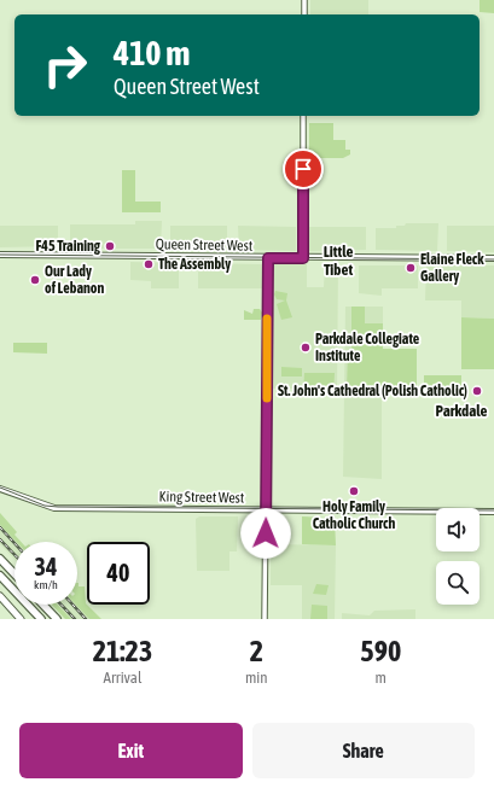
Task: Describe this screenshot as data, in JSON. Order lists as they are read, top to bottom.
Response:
{
  "streets": {
    "main road": ["Queen Street West", "King Street West"]
  },
  "districts": ["Little Tibet", "Parkdale"],
  "places": [
    "F45 Training",
    "The Assembly",
    "Elaine Fleck Gallery",
    "Our Lady of Lebanon",
    "Parkdale Collegiate Institute",
    "St. John's Cathedral (Polish Catholic)",
    "Holy Family Catholic Church"
  ],
  "page": {
    "turn": ["410 m", "Queen Street West"],
    "speed": "34 km/h",
    "limit": "40",
    "eta": [
      "21:23",
      "Arrival",
      "2",
      "min",
      "590",
      "m"
    ],
    "buttons": ["Exit", "Share"]
  }
}
